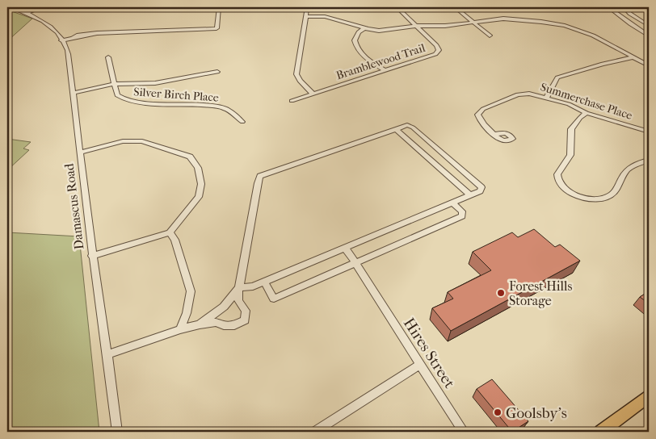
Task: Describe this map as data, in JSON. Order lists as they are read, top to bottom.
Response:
{
  "streets": {
    "street": [
      "Bramblewood Trail",
      "Silver Birch Place",
      "Summerchase Place",
      "Damascus Road",
      "Hires Street"
    ]
  },
  "places": ["Forest Hills Storage", "Goolsby's"]
}
